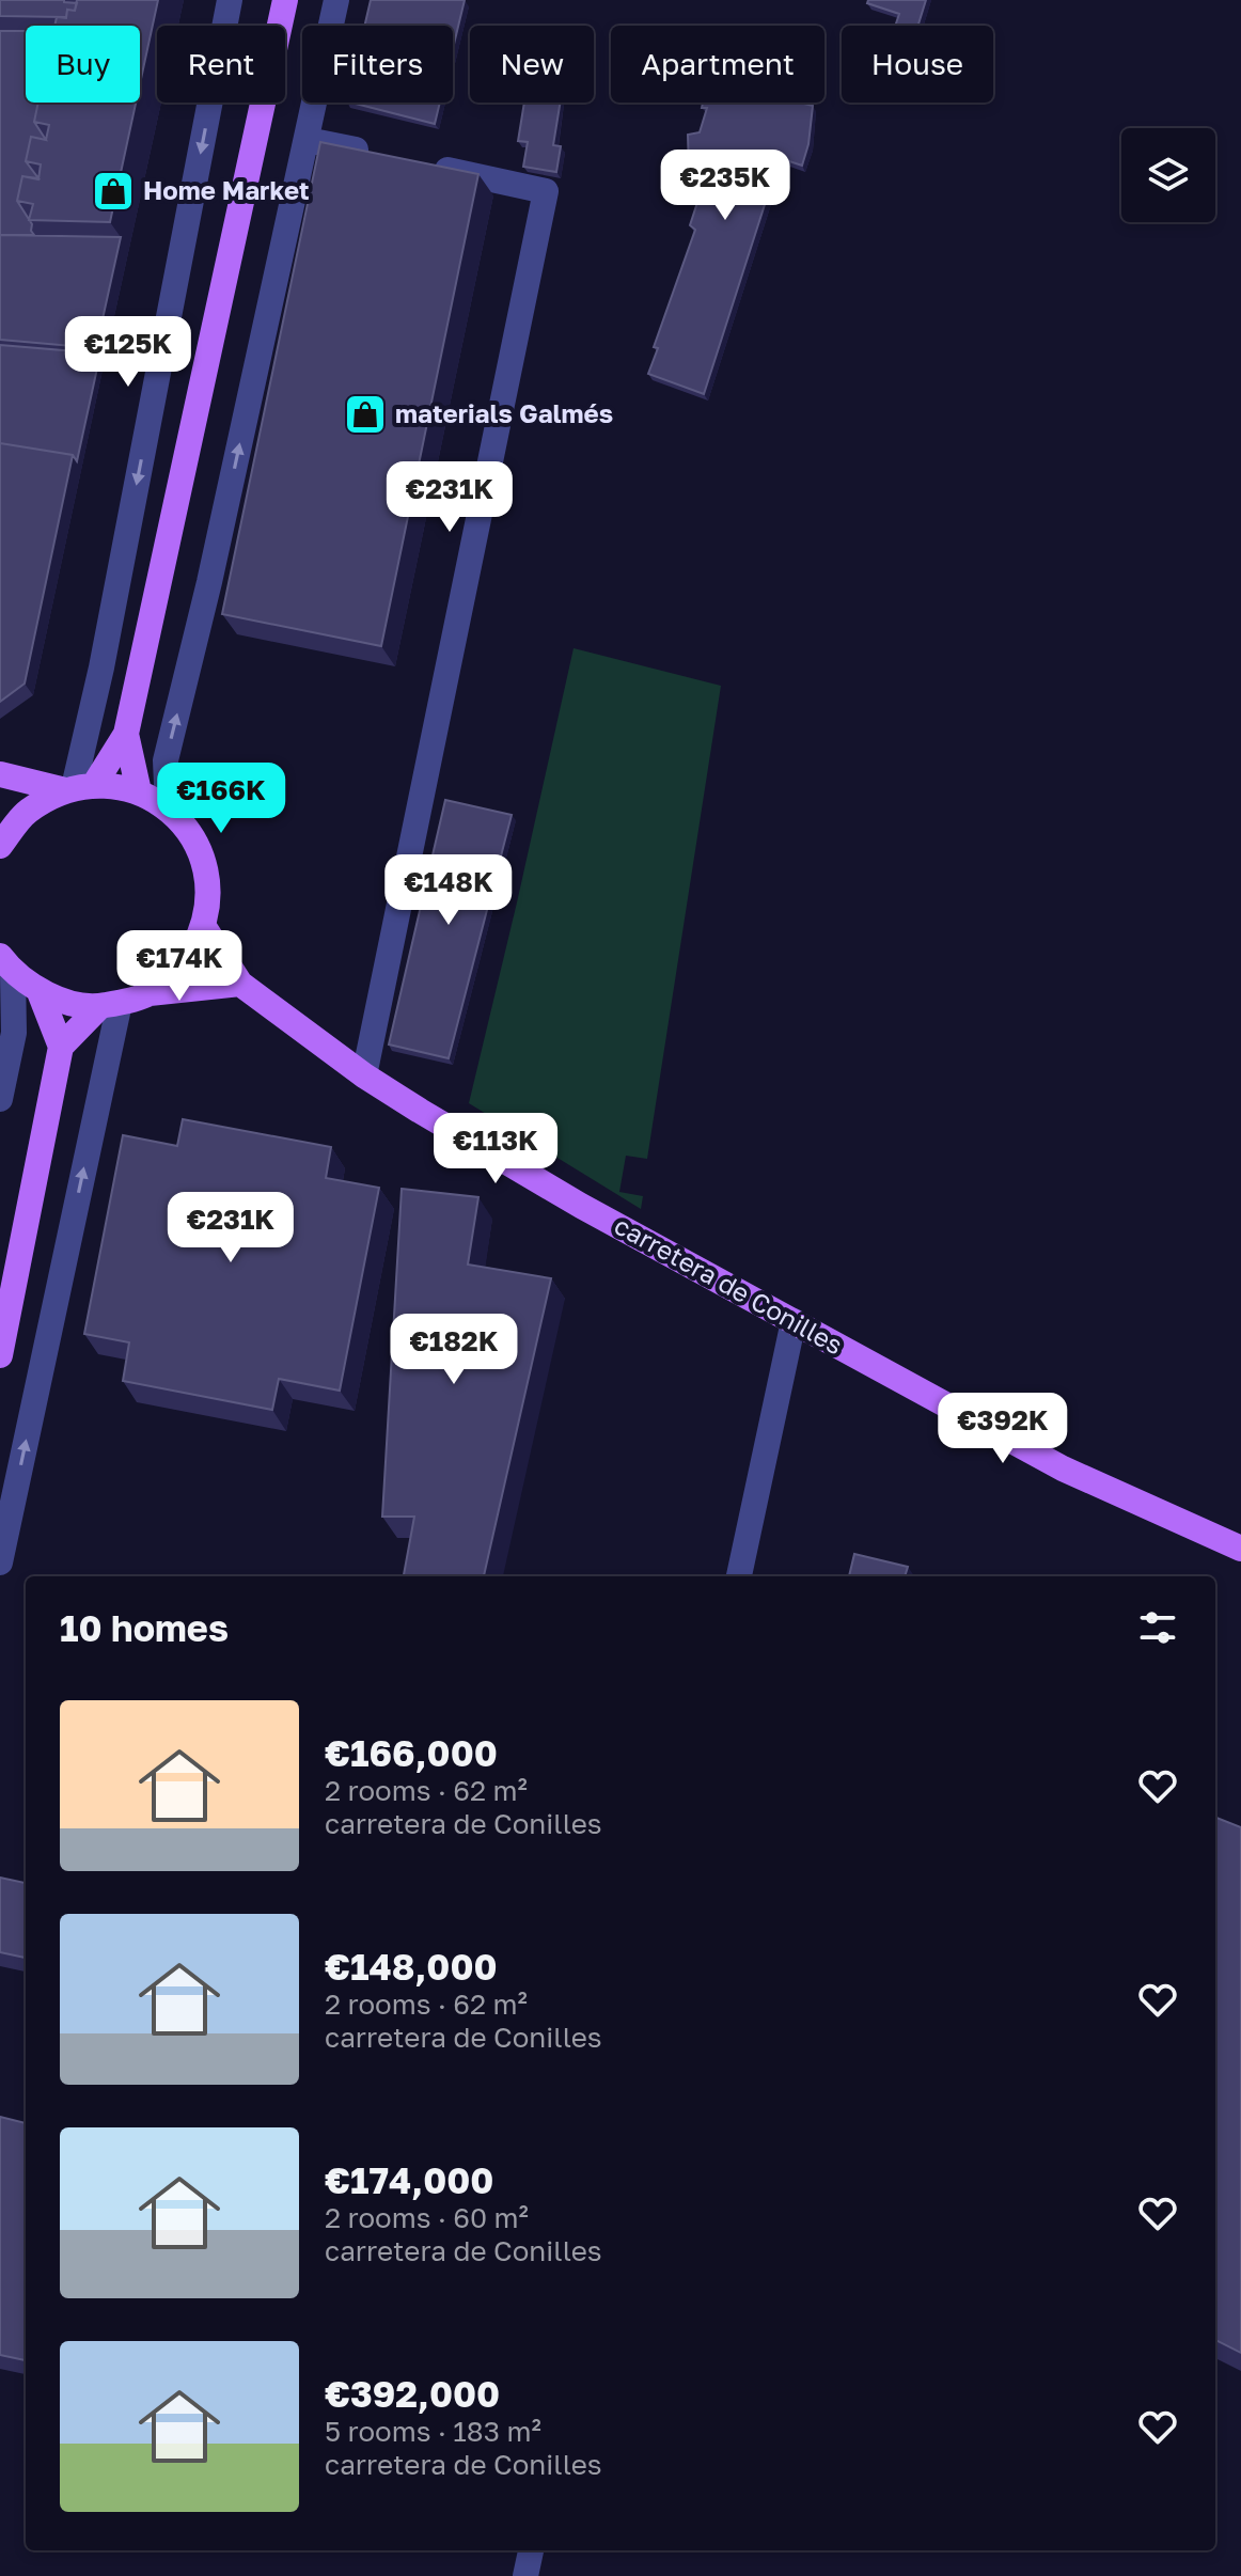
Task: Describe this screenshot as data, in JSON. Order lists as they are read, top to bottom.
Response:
{
  "streets": {
    "main road": ["carretera de Conilles"]
  },
  "places": {
    "shop": ["Home Market", "materials Galmés"]
  },
  "page": {
    "chip": [
      "Buy",
      "Rent",
      "Filters",
      "New",
      "Apartment",
      "House"
    ],
    "price": [
      "€235K",
      "€125K",
      "€231K",
      "€166K",
      "€148K",
      "€174K",
      "€113K",
      "€231K",
      "€182K",
      "€392K"
    ],
    "heading": "10 homes",
    "list": [
      {
        "name": "€166,000",
        "note": "2 rooms · 62 m² · carretera de Conilles"
      },
      {
        "name": "€148,000",
        "note": "2 rooms · 62 m² · carretera de Conilles"
      },
      {
        "name": "€174,000",
        "note": "2 rooms · 60 m² · carretera de Conilles"
      },
      {
        "name": "€392,000",
        "note": "5 rooms · 183 m² · carretera de Conilles"
      }
    ]
  }
}
